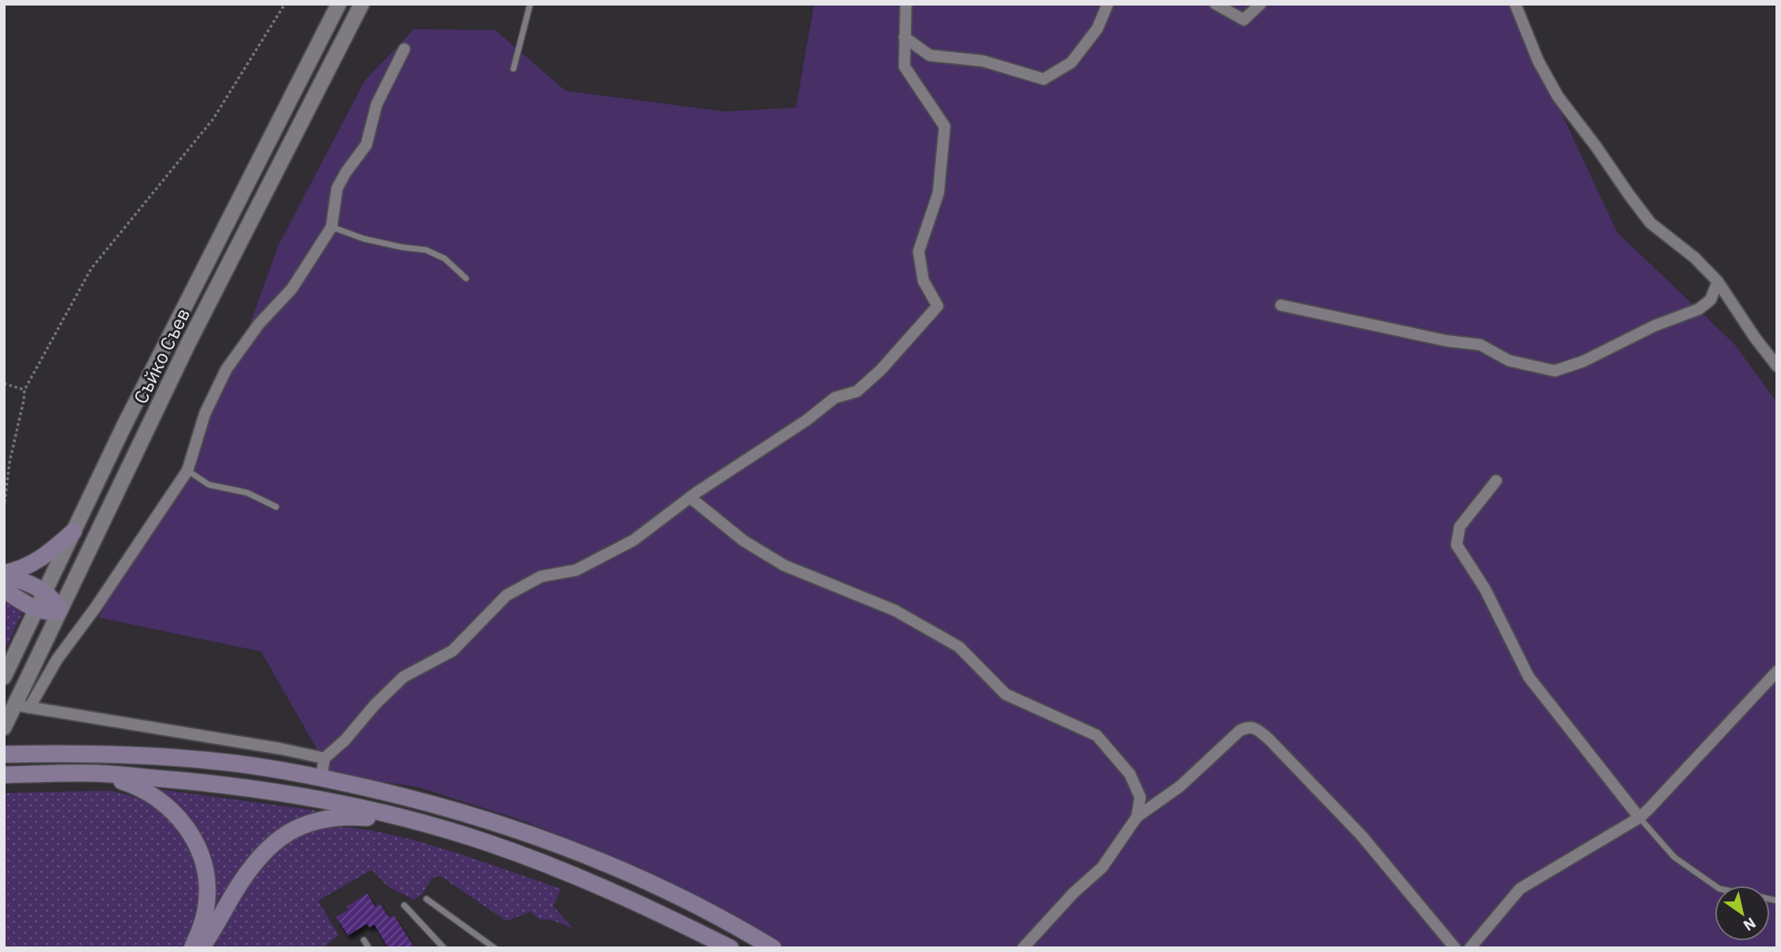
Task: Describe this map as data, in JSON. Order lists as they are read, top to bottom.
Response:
{
  "streets": {
    "street": ["Съйко Съев"]
  },
  "north": "bottom right"
}
